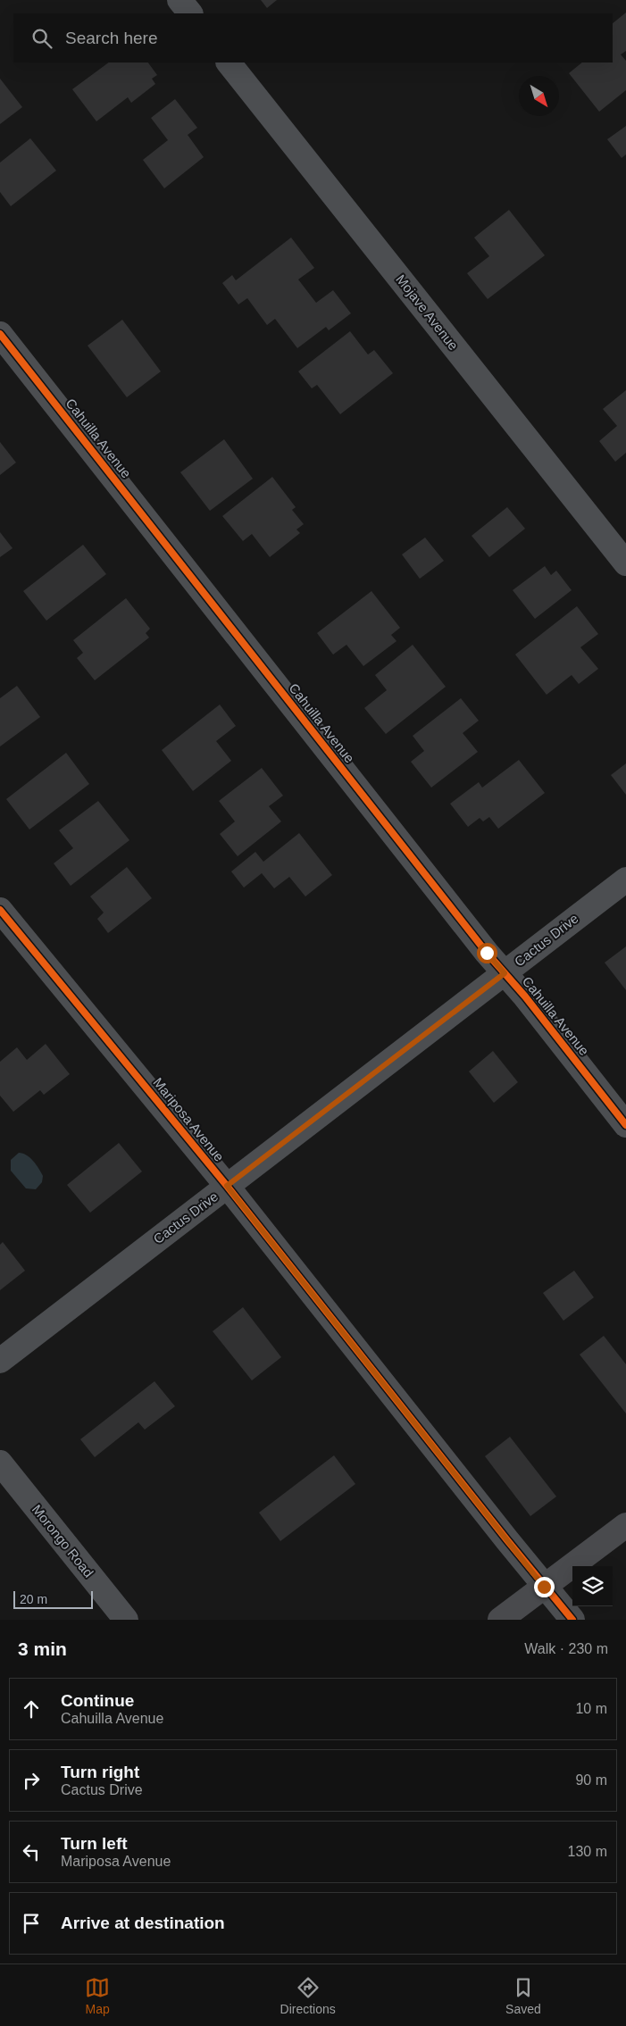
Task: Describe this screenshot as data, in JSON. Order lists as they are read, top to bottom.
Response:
{
  "streets": {
    "street": [
      "Mojave Avenue",
      "Cahuilla Avenue",
      "Cactus Drive",
      "Mariposa Avenue",
      "Morongo Road"
    ]
  },
  "crossings": [
    ["Cahuilla Avenue", "Cactus Drive"],
    ["Cactus Drive", "Mariposa Avenue"]
  ],
  "scale_bar": "20 m",
  "north": "bottom right",
  "page": {
    "search": "Search here",
    "scale": "20 m",
    "heading": ["3 min", "Walk · 230 m"],
    "list": [
      ["Continue", "Cahuilla Avenue", "10 m"],
      ["Turn right", "Cactus Drive", "90 m"],
      ["Turn left", "Mariposa Avenue", "130 m"],
      "Arrive at destination"
    ],
    "nav": ["Map", "Directions", "Saved"]
  }
}
